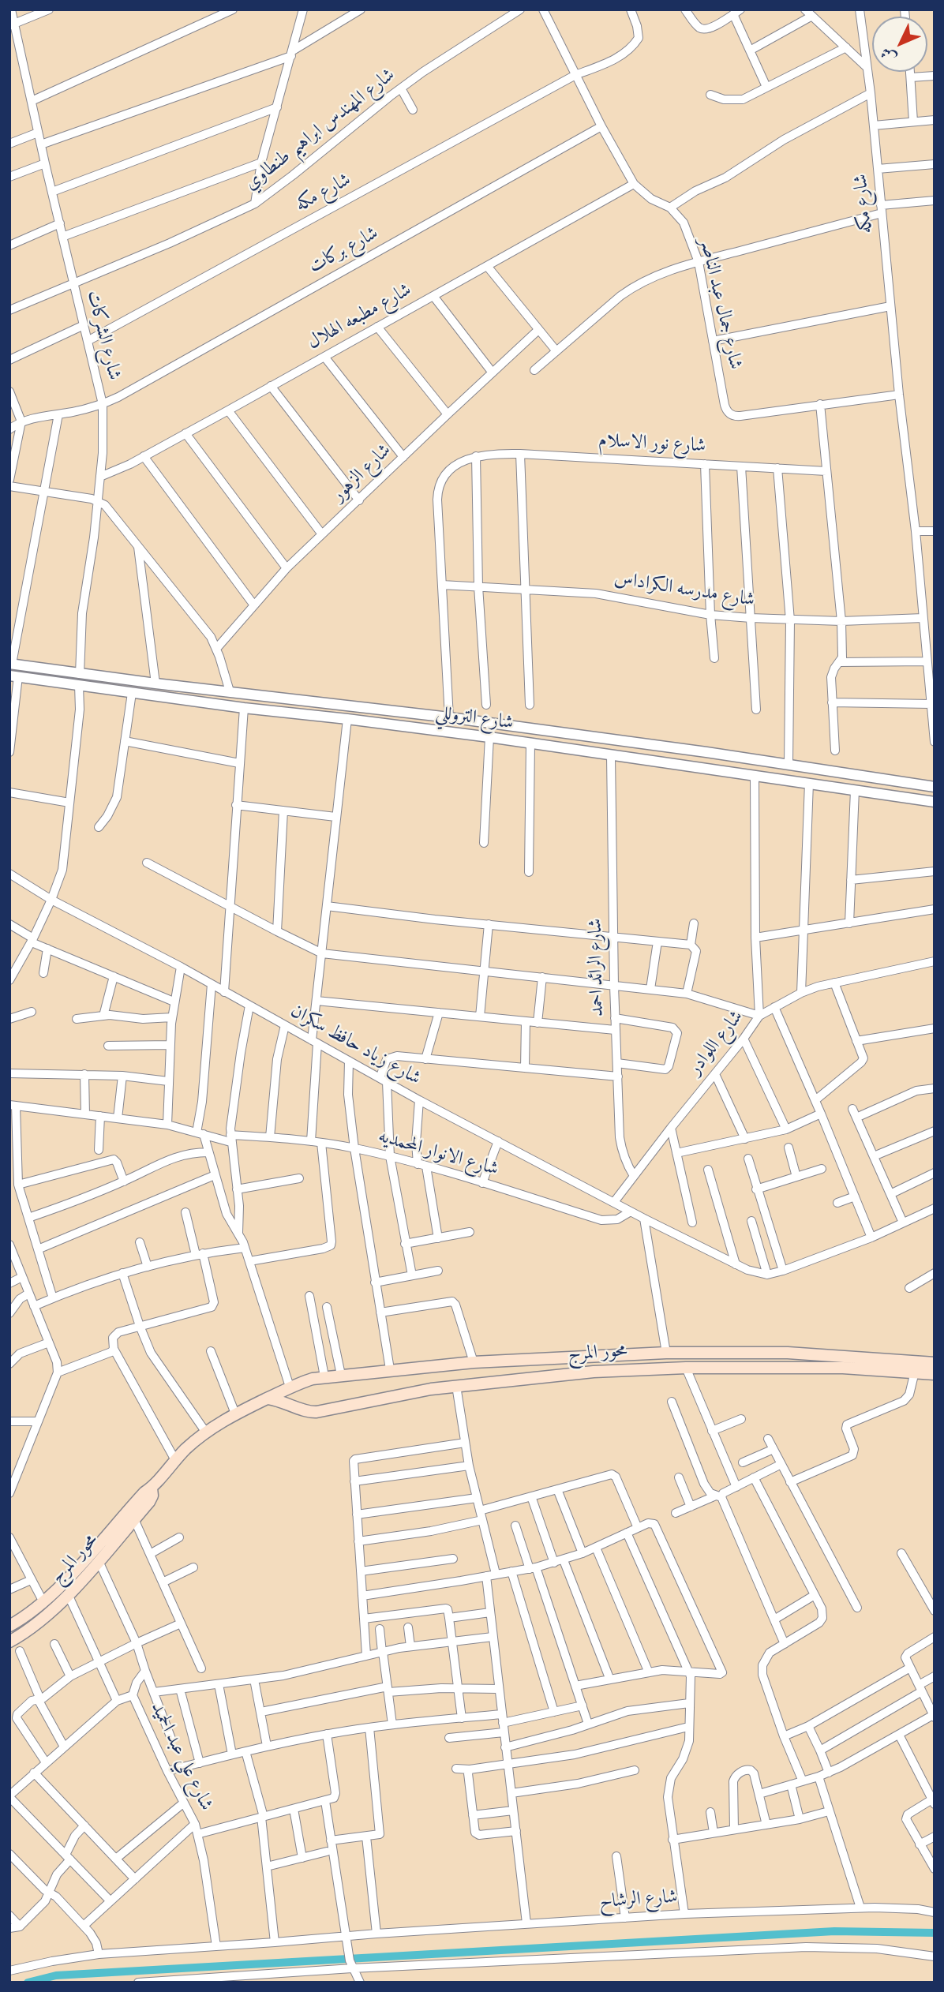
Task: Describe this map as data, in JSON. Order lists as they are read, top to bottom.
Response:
{
  "streets": {
    "main road": ["محور المرج"],
    "street": [
      "شارع المهندس ابراهيم طنطاوي",
      "شارع مكه",
      "شارع بركات",
      "شارع جمال عبد الناصر",
      "شارع مطبعه الهلال",
      "شارع الشركات",
      "شارع نور الاسلام",
      "شارع الزهور",
      "شارع مدرسه الكراداس",
      "شارع التروللي",
      "شارع الرائد احمد",
      "شارع اللوادر",
      "شارع زياد حافظ سكران",
      "شارع الانوار المحمديه",
      "شارع علي عبد الحميد",
      "شارع الرشاح"
    ]
  },
  "crossings": [
    ["شارع المهندس ابراهيم طنطاوي", "شارع الشركات"],
    ["شارع مكه", "شارع جمال عبد الناصر"],
    ["شارع مكه", "شارع الشركات"],
    ["شارع مكه", "شارع مدرسه الكراداس"],
    ["شارع بركات", "شارع جمال عبد الناصر"],
    ["شارع بركات", "شارع الشركات"],
    ["شارع جمال عبد الناصر", "شارع مطبعه الهلال"],
    ["شارع مطبعه الهلال", "شارع الشركات"],
    ["شارع الشركات", "شارع التروللي"],
    ["شارع التروللي", "شارع الرائد احمد"],
    ["شارع التروللي", "شارع اللوادر"],
    ["شارع الرائد احمد", "شارع اللوادر"],
    ["شارع اللوادر", "شارع زياد حافظ سكران"],
    ["شارع زياد حافظ سكران", "شارع الانوار المحمديه"],
    ["شارع علي عبد الحميد", "شارع الرشاح"]
  ],
  "north": "bottom left"
}
